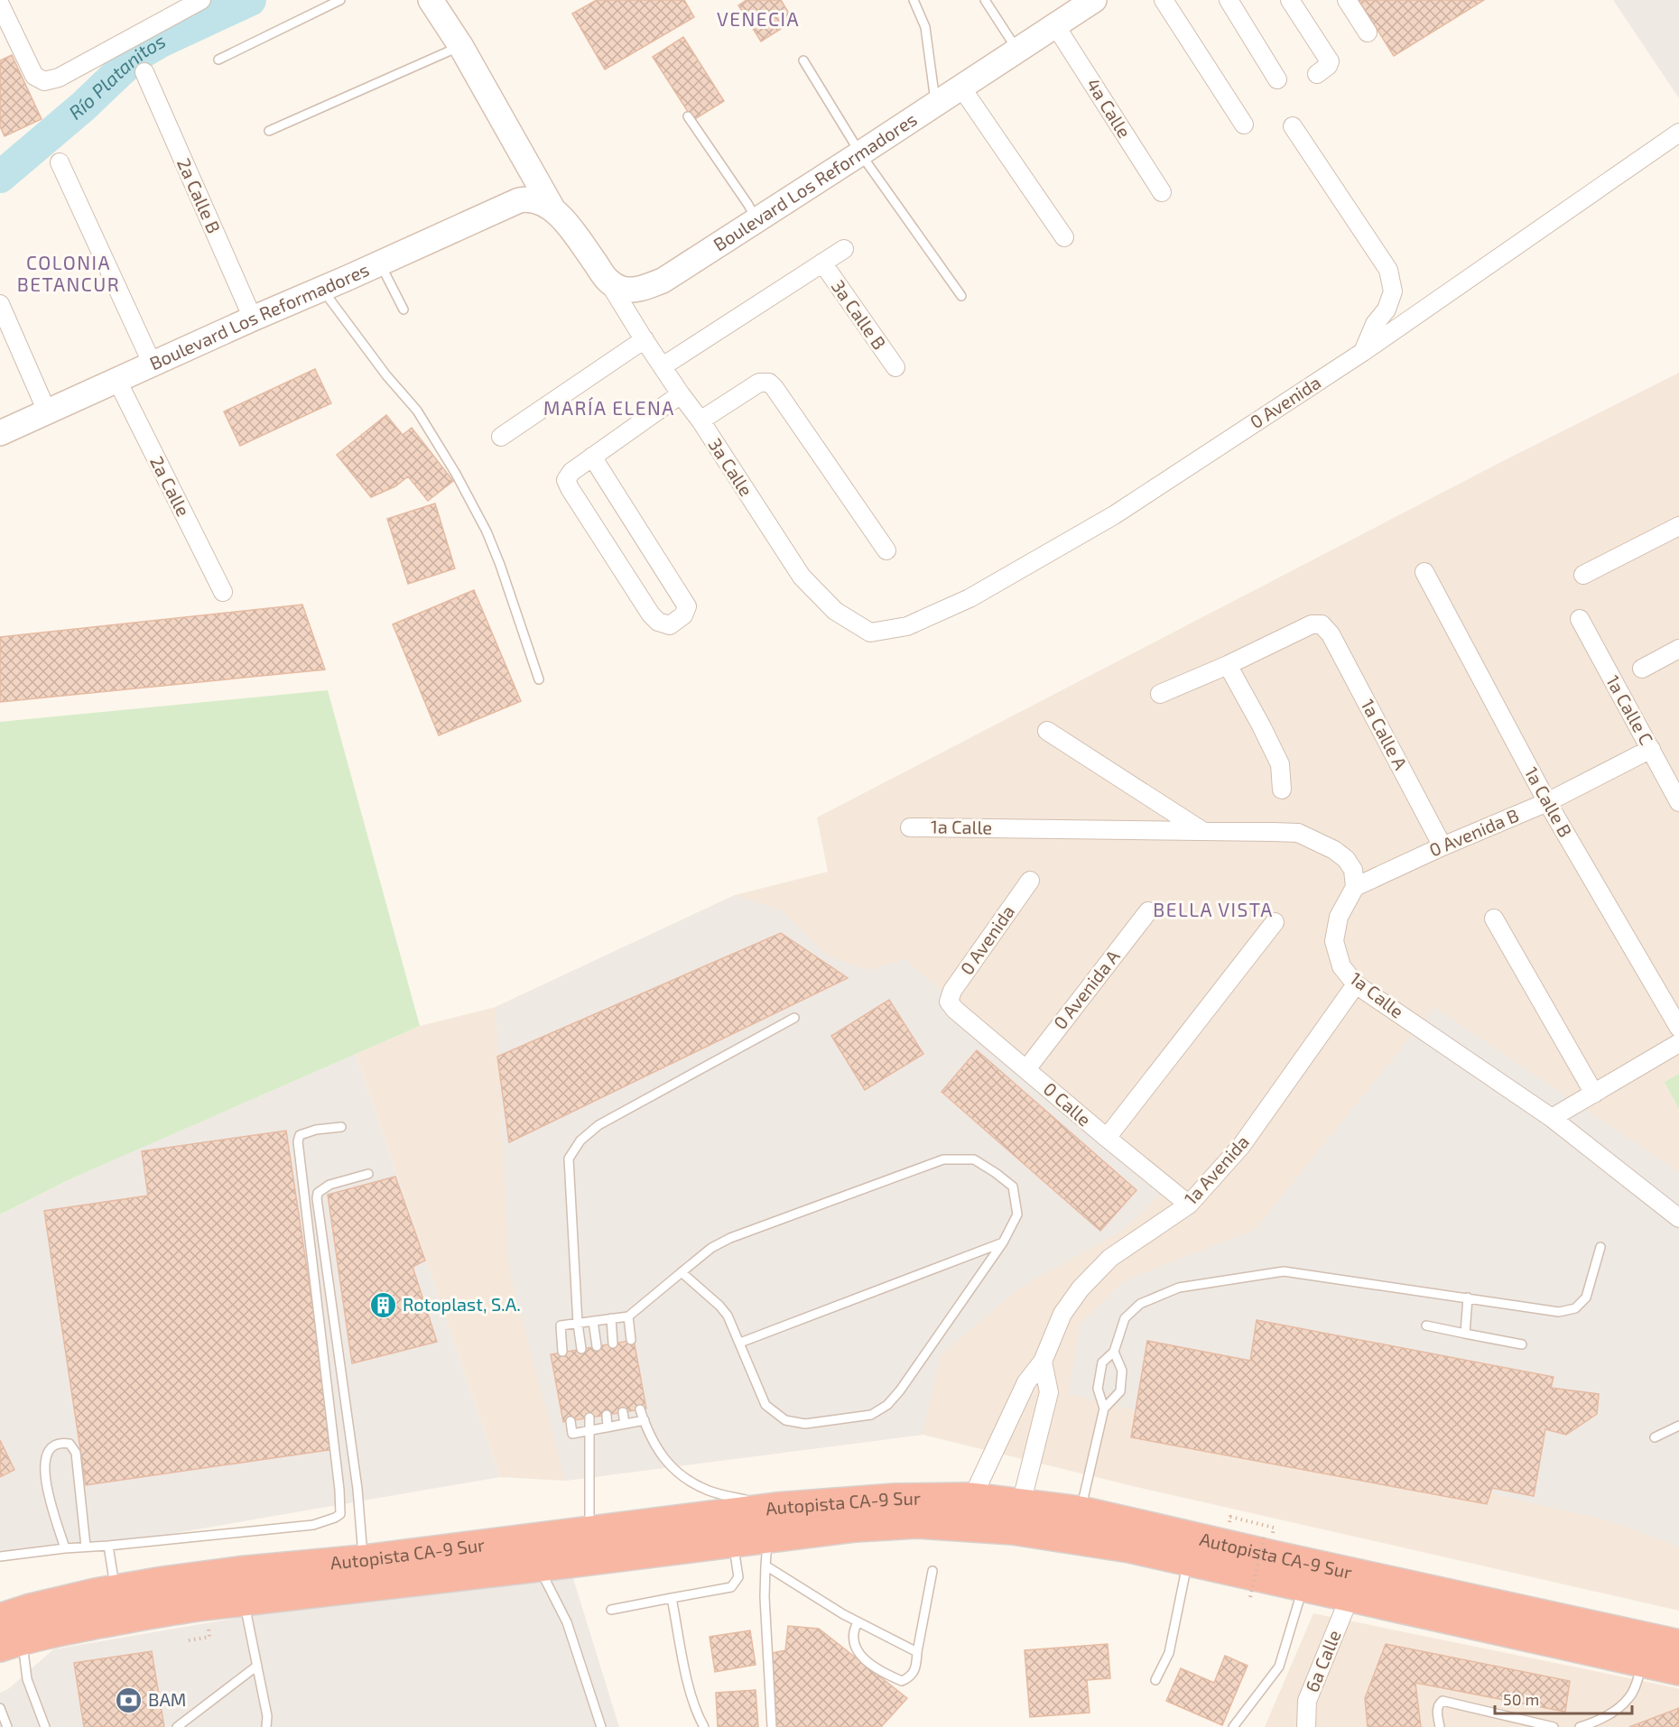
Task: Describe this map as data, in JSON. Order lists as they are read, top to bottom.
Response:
{
  "streets": {
    "highway": ["Autopista CA-9 Sur"],
    "main road": ["Boulevard Los Reformadores"],
    "street": [
      "4a Calle",
      "2a Calle B",
      "3a Calle B",
      "0 Avenida",
      "3a Calle",
      "2a Calle",
      "1a Calle C",
      "1a Calle A",
      "1a Calle B",
      "1a Calle",
      "0 Avenida B",
      "0 Avenida A",
      "0 Calle",
      "1a Avenida",
      "6a Calle"
    ]
  },
  "crossings": [
    ["4a Calle", "Boulevard Los Reformadores"],
    ["Boulevard Los Reformadores", "2a Calle B"],
    ["Boulevard Los Reformadores", "3a Calle"],
    ["Boulevard Los Reformadores", "2a Calle"],
    ["0 Avenida", "3a Calle"],
    ["0 Avenida", "0 Calle"],
    ["1a Calle C", "0 Avenida B"],
    ["1a Calle A", "0 Avenida B"],
    ["1a Calle B", "0 Avenida B"],
    ["1a Calle", "0 Avenida B"],
    ["1a Calle", "1a Avenida"],
    ["0 Avenida A", "0 Calle"],
    ["0 Calle", "1a Avenida"],
    ["1a Avenida", "Autopista CA-9 Sur"],
    ["Autopista CA-9 Sur", "6a Calle"]
  ],
  "districts": [
    "VENECIA",
    "COLONIA BETANCUR",
    "MARÍA ELENA",
    "BELLA VISTA"
  ],
  "water": ["Río Platanitos"],
  "places": {
    "building": ["Rotoplast, S.A."],
    "bank": ["BAM"]
  },
  "scale_bar": "50 m"
}
